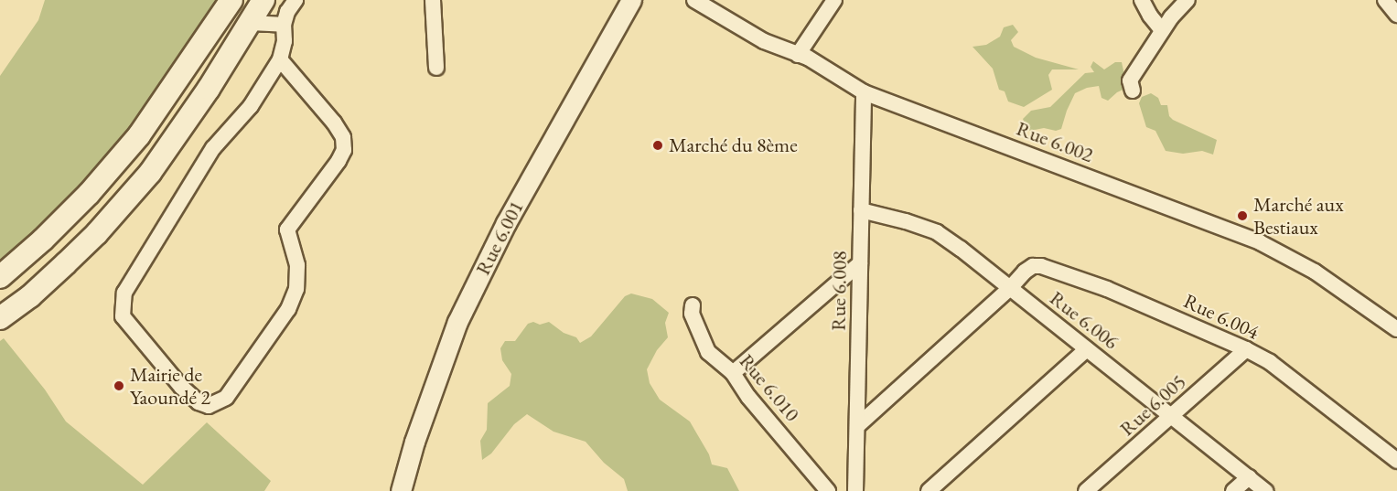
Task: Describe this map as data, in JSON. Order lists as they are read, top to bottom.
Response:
{
  "streets": {
    "street": [
      "Rue 6.002",
      "Rue 6.001",
      "Rue 6.008",
      "Rue 6.004",
      "Rue 6.006",
      "Rue 6.010",
      "Rue 6.005"
    ]
  },
  "crossings": [
    ["Rue 6.002", "Rue 6.008"],
    ["Rue 6.008", "Rue 6.004"],
    ["Rue 6.008", "Rue 6.006"],
    ["Rue 6.004", "Rue 6.006"],
    ["Rue 6.004", "Rue 6.005"],
    ["Rue 6.006", "Rue 6.005"]
  ],
  "places": ["Marché du 8ème", "Marché aux Bestiaux", "Mairie de Yaoundé 2"]
}
